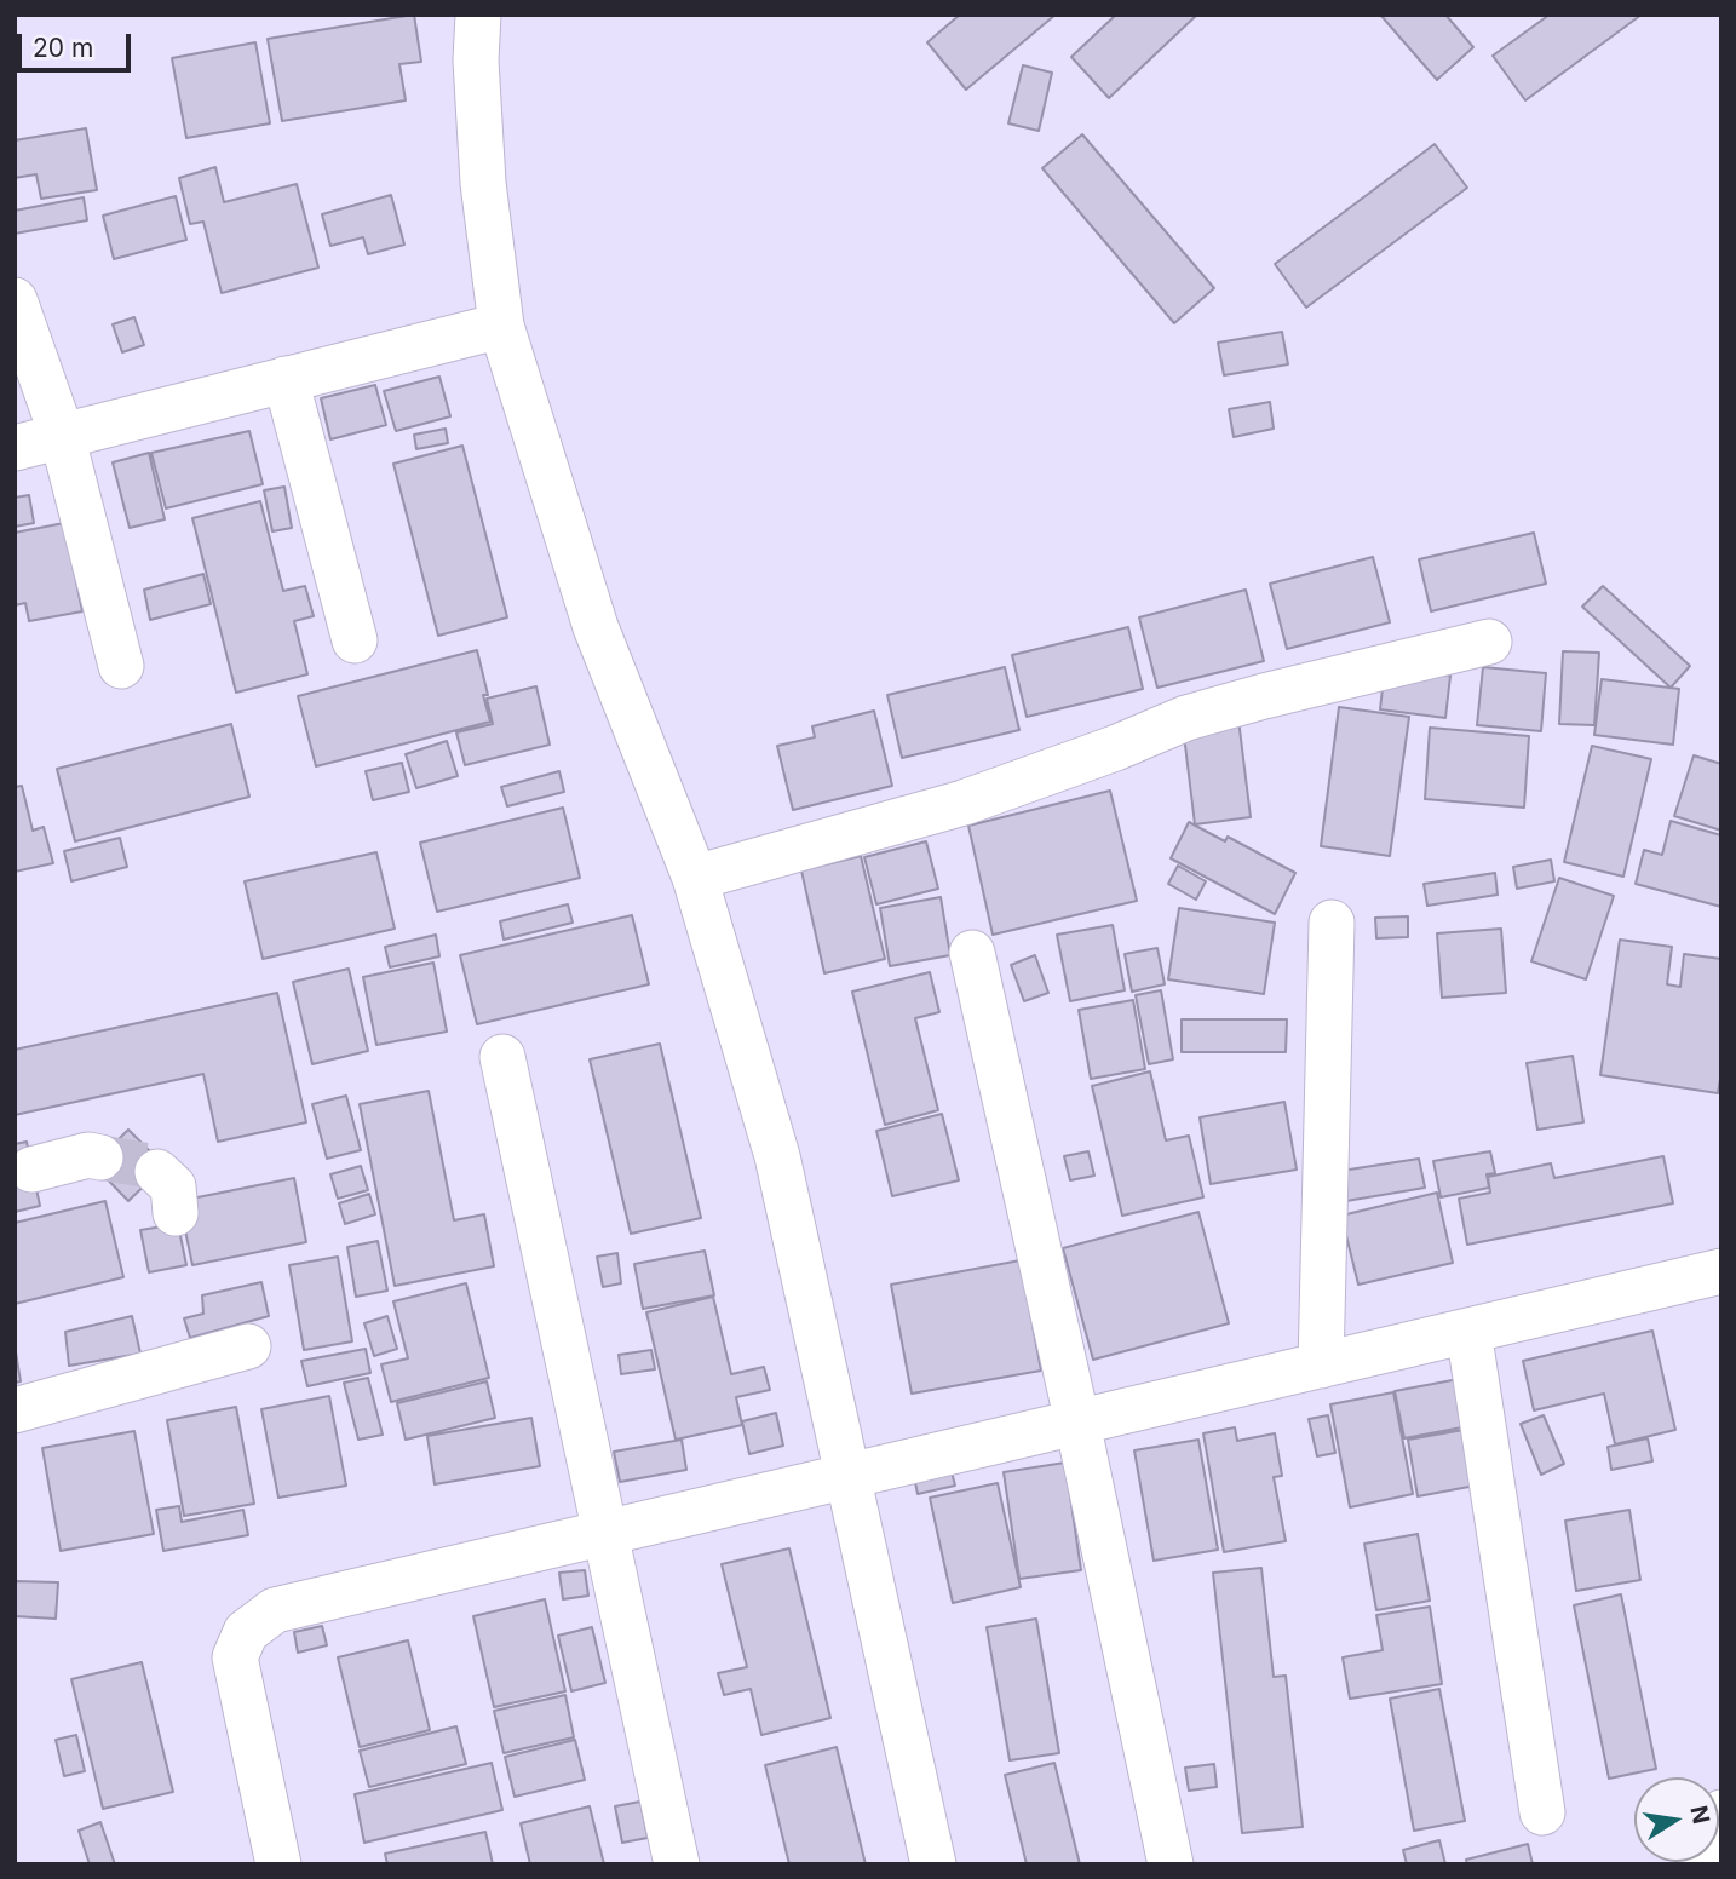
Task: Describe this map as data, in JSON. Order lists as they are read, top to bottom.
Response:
{
  "scale_bar": "20 m",
  "north": "right"
}
